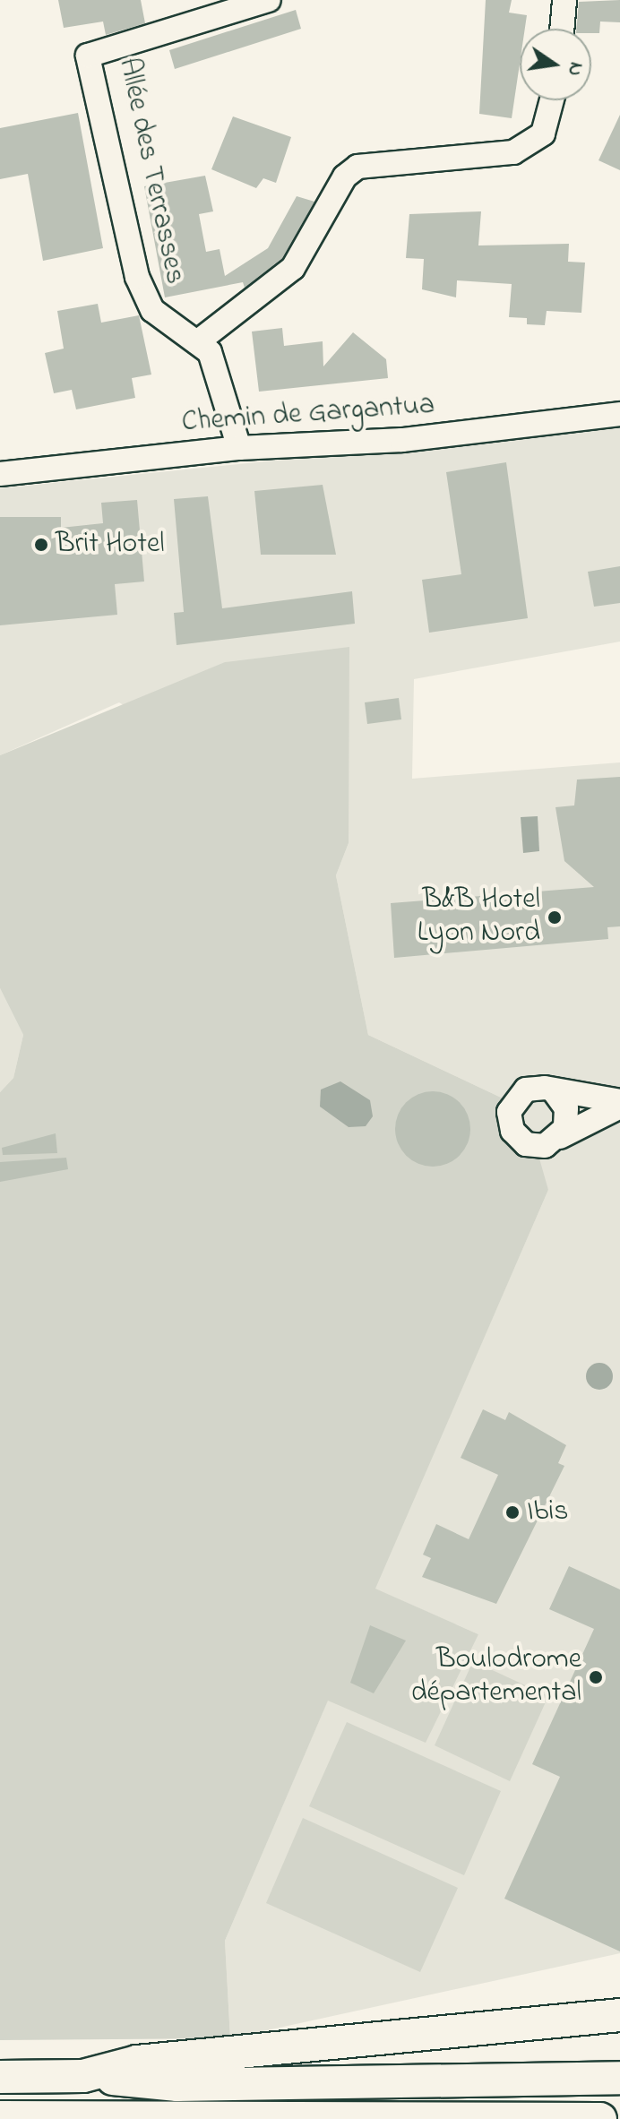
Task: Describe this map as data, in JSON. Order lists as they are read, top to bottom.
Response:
{
  "streets": {
    "street": ["Allée des Terrasses", "Chemin de Gargantua"]
  },
  "crossings": [
    ["Allée des Terrasses", "Chemin de Gargantua"]
  ],
  "places": [
    "Brit Hotel",
    "B&B Hotel Lyon Nord",
    "Ibis",
    "Boulodrome départemental"
  ],
  "north": "right"
}
